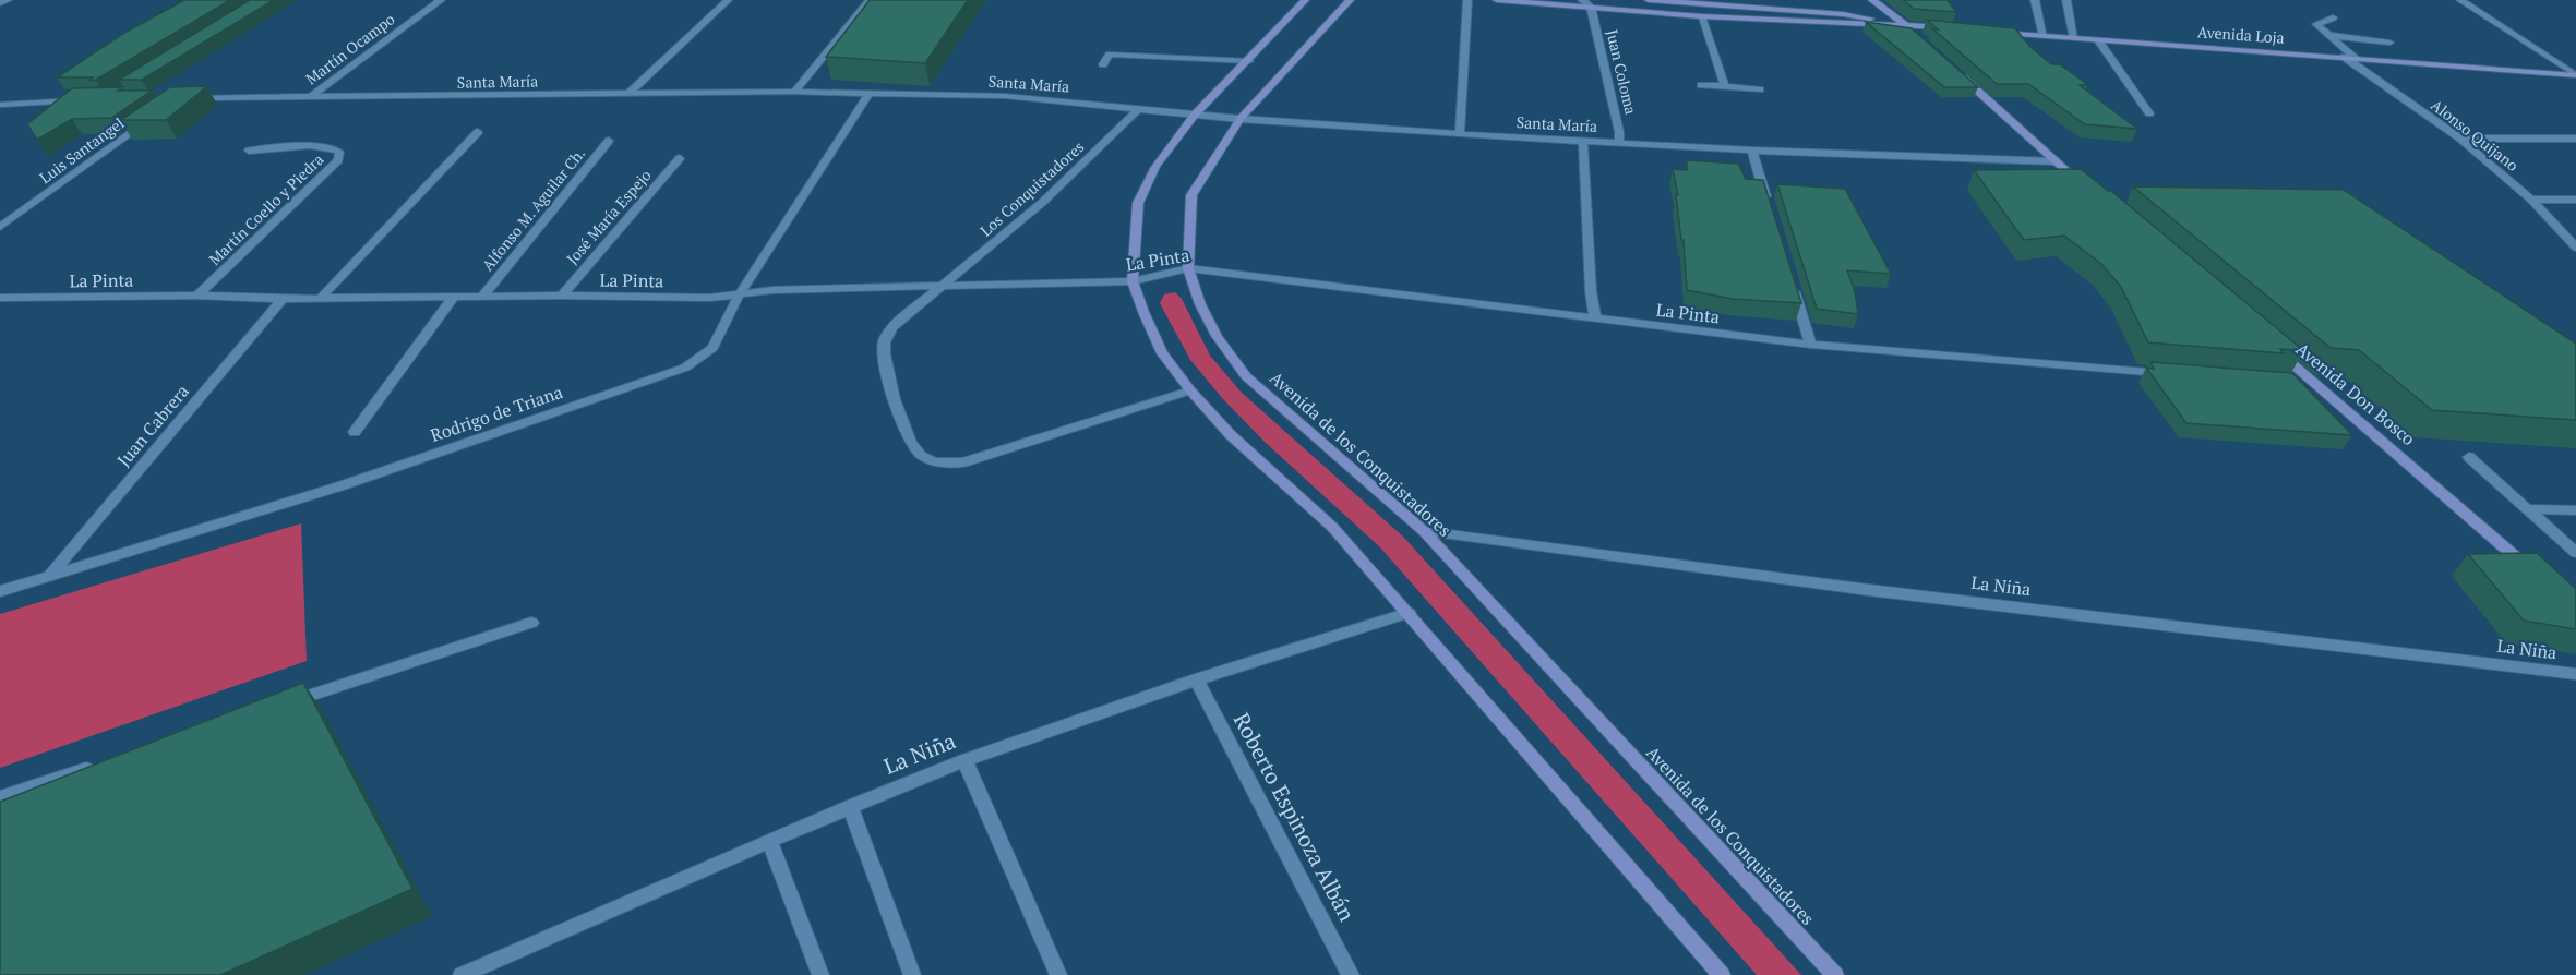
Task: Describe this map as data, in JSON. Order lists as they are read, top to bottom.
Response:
{
  "streets": {
    "main road": ["Avenida Loja", "Avenida Don Bosco", "Avenida de los Conquistadores"],
    "street": [
      "Martín Ocampo",
      "Juan Coloma",
      "Santa María",
      "Alonso Quijano",
      "Luis Santangel",
      "Los Conquistadores",
      "Martín Coello y Piedra",
      "Alfonso M. Aguilar Ch.",
      "José María Espejo",
      "La Pinta",
      "Rodrigo de Triana",
      "Juan Cabrera",
      "La Niña",
      "Roberto Espinoza Albán"
    ]
  },
  "crossings": [
    ["Avenida Loja", "Alonso Quijano"],
    ["Martín Ocampo", "Santa María"],
    ["Juan Coloma", "Santa María"],
    ["Santa María", "Los Conquistadores"],
    ["Santa María", "Rodrigo de Triana"],
    ["Santa María", "Avenida de los Conquistadores"],
    ["Los Conquistadores", "La Pinta"],
    ["Martín Coello y Piedra", "La Pinta"],
    ["Alfonso M. Aguilar Ch.", "La Pinta"],
    ["José María Espejo", "La Pinta"],
    ["La Pinta", "Rodrigo de Triana"],
    ["La Pinta", "Juan Cabrera"],
    ["La Pinta", "Avenida de los Conquistadores"],
    ["Rodrigo de Triana", "Juan Cabrera"],
    ["Avenida de los Conquistadores", "La Niña"],
    ["La Niña", "Roberto Espinoza Albán"]
  ]
}
